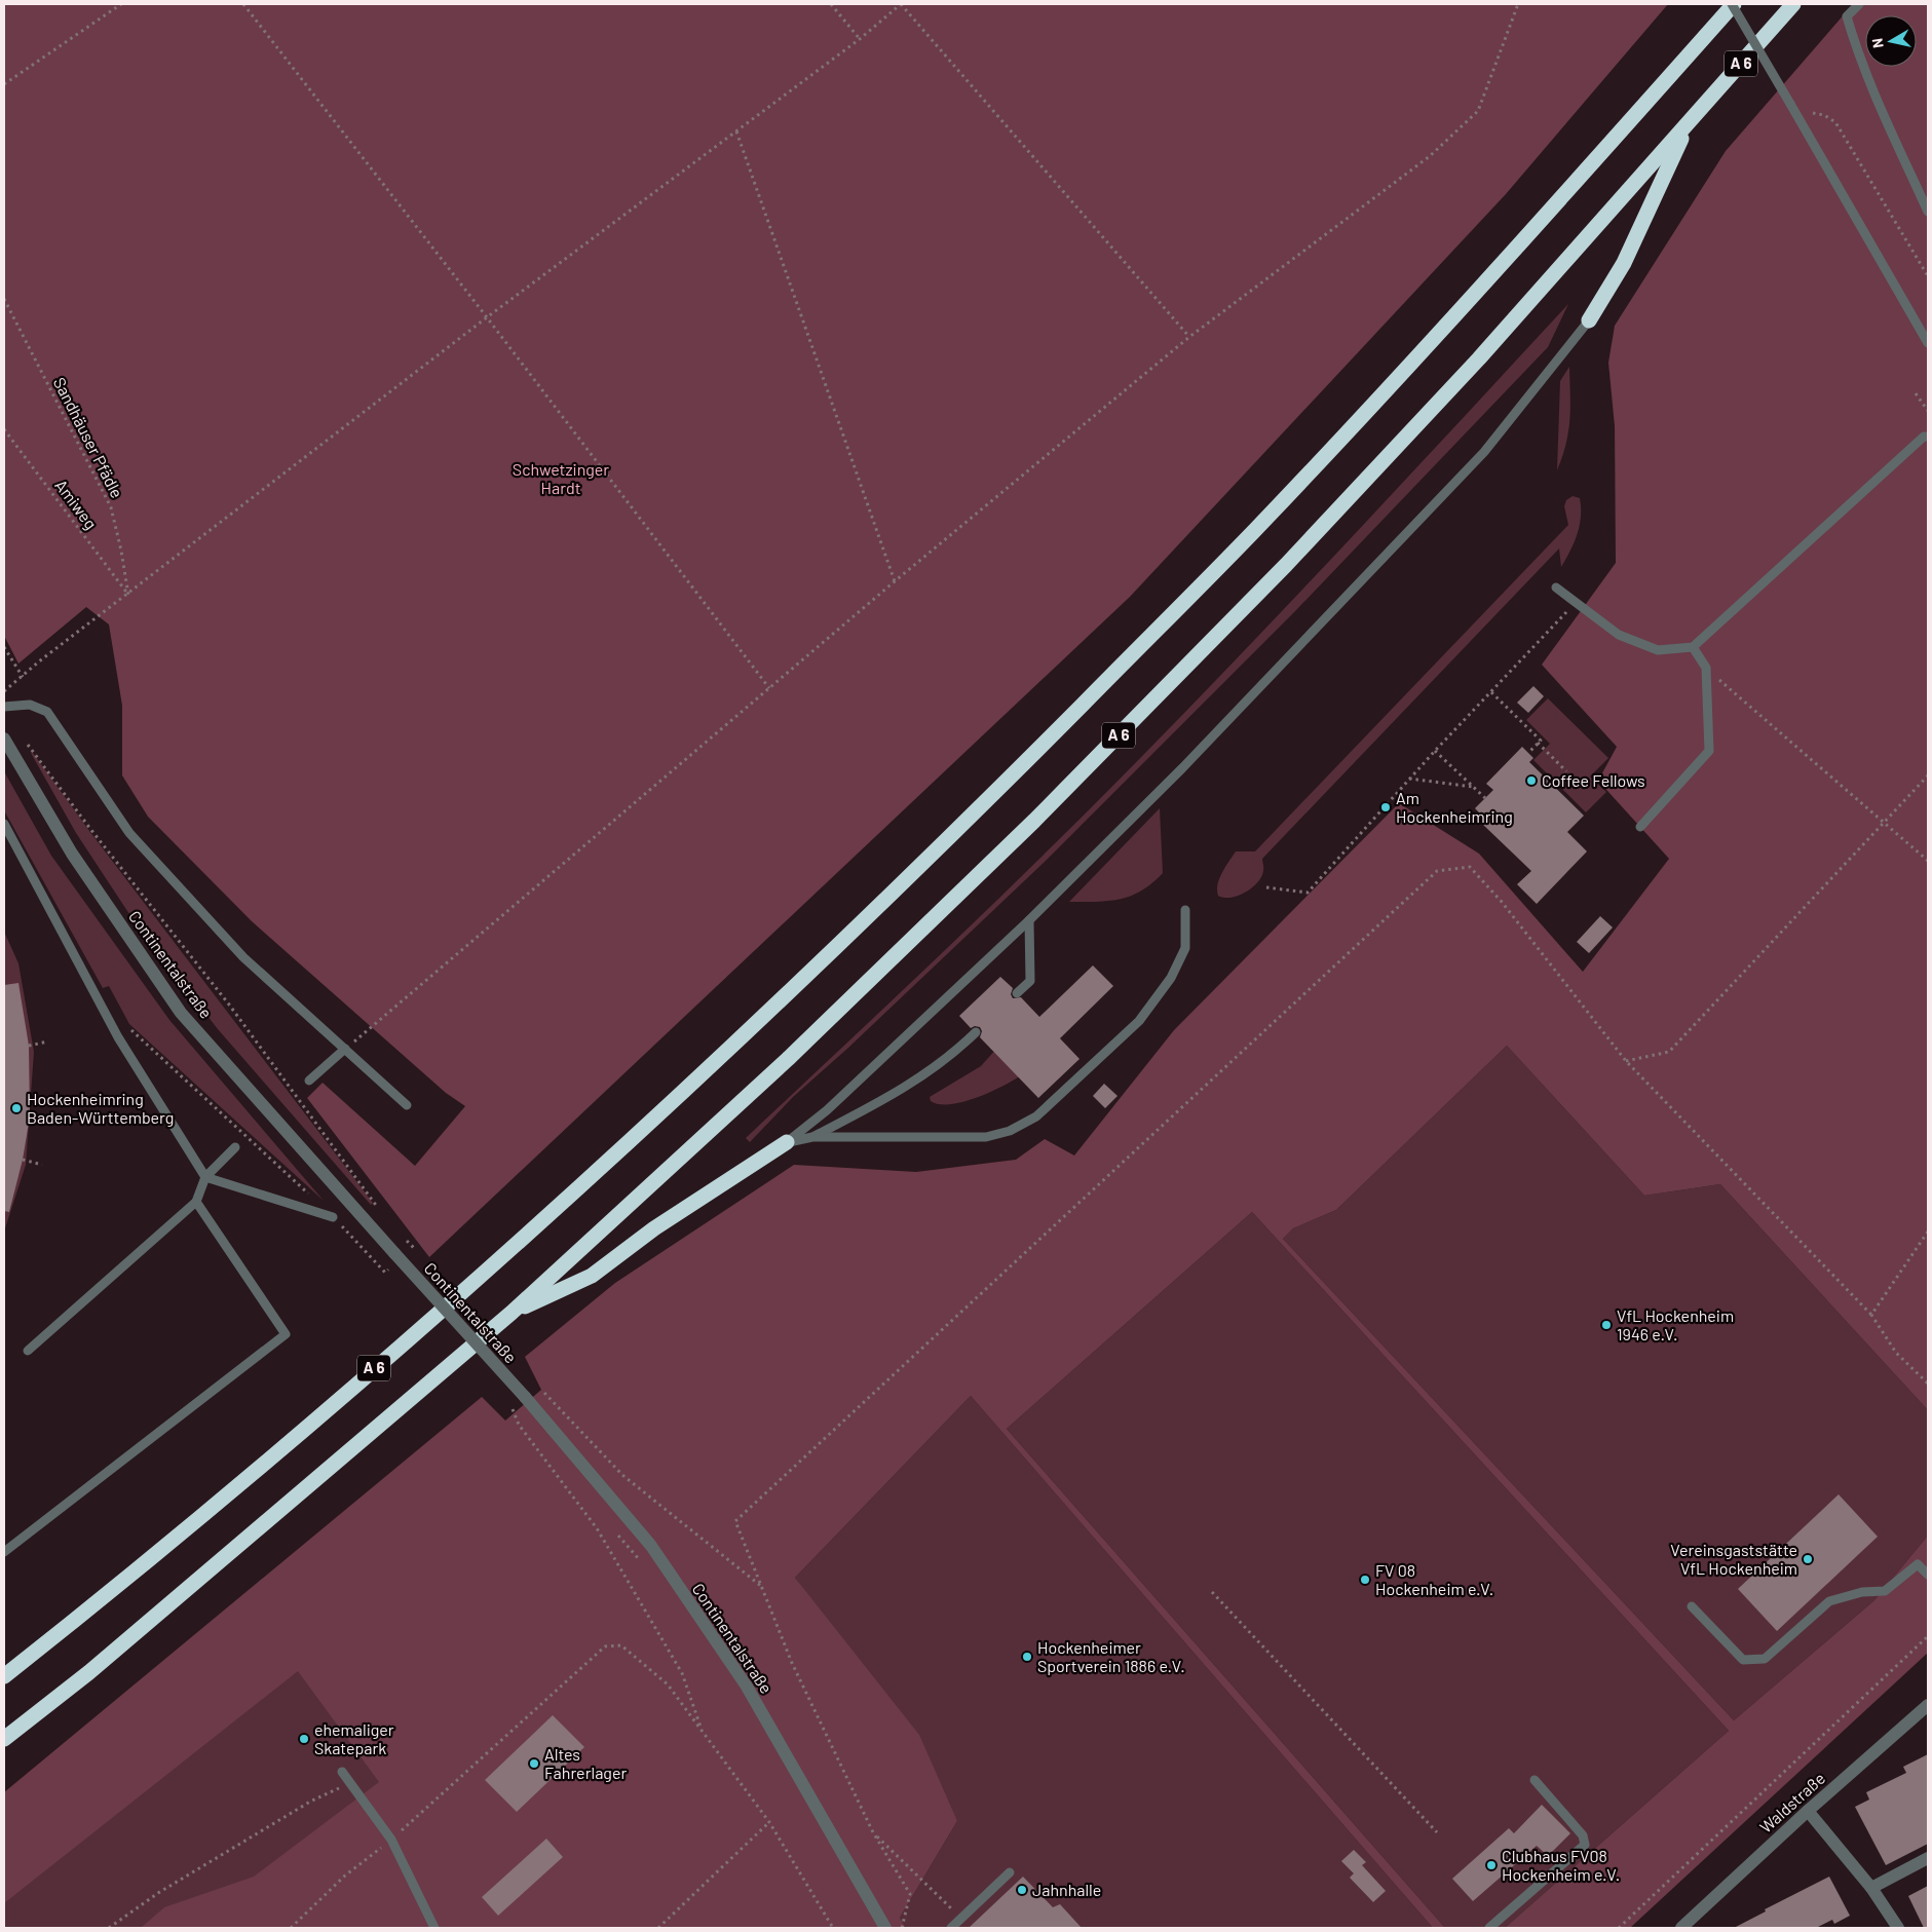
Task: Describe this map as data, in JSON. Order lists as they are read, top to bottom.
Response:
{
  "streets": {
    "highway": ["A 6"],
    "street": ["Continentalstraße", "Waldstraße"],
    "path": ["Sandhäuser Pfädle", "Amiweg"]
  },
  "crossings": [
    ["Sandhäuser Pfädle", "Amiweg"]
  ],
  "parks": ["Schwetzinger Hardt"],
  "places": [
    "Coffee Fellows",
    "Am Hockenheimring",
    "Hockenheimring Baden-Württemberg",
    "VfL Hockenheim 1946 e.V.",
    "Vereinsgaststätte VfL Hockenheim",
    "FV 08 Hockenheim e.V.",
    "Hockenheimer Sportverein 1886 e.V.",
    "ehemaliger Skatepark",
    "Altes Fahrerlager",
    "Clubhaus FV08 Hockenheim e.V.",
    "Jahnhalle"
  ],
  "north": "left"
}
